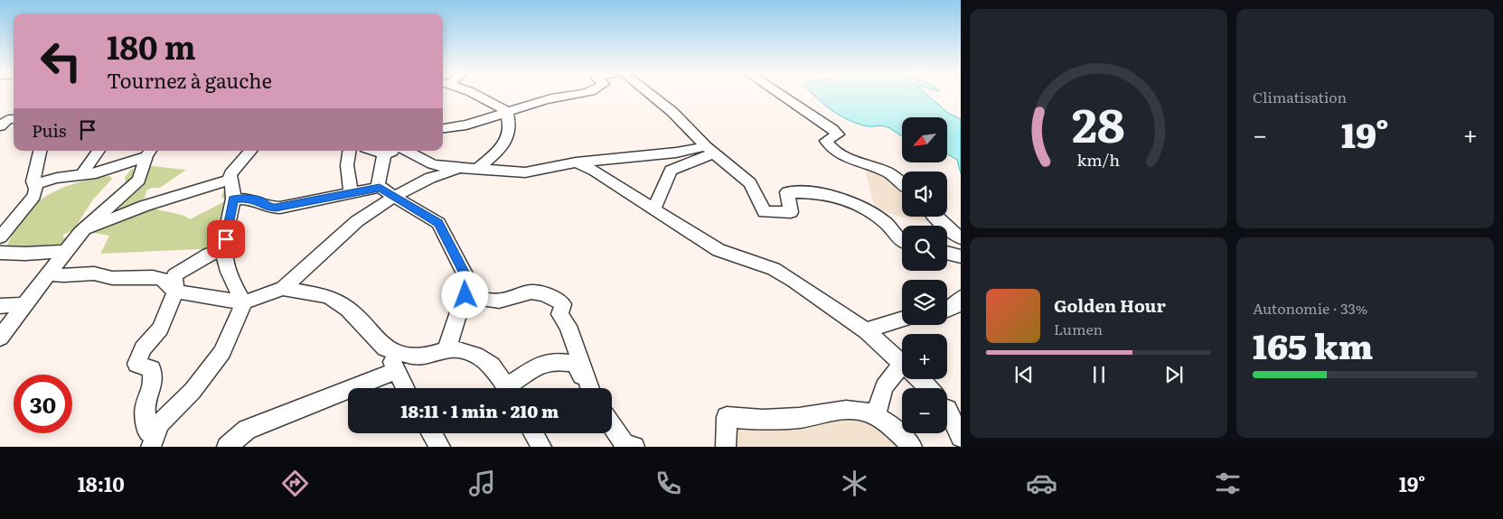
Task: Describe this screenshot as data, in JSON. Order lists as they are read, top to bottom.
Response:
{
  "north": "bottom left",
  "page": {
    "tile": [
      "Climatisation",
      ["Autonomie · 33%", "165 km"]
    ],
    "turn": ["180 m", "Tournez à gauche"],
    "then": "Puis",
    "heat": ["−", "19°", "+"],
    "map_buttons": ["+", "−"],
    "song": ["Golden Hour", "Lumen"],
    "limit": "30",
    "trip": "18:11 · 1 min · 210 m",
    "tabs": ["18:10", "19°"],
    "gauge": ["28", "km/h"]
  }
}
